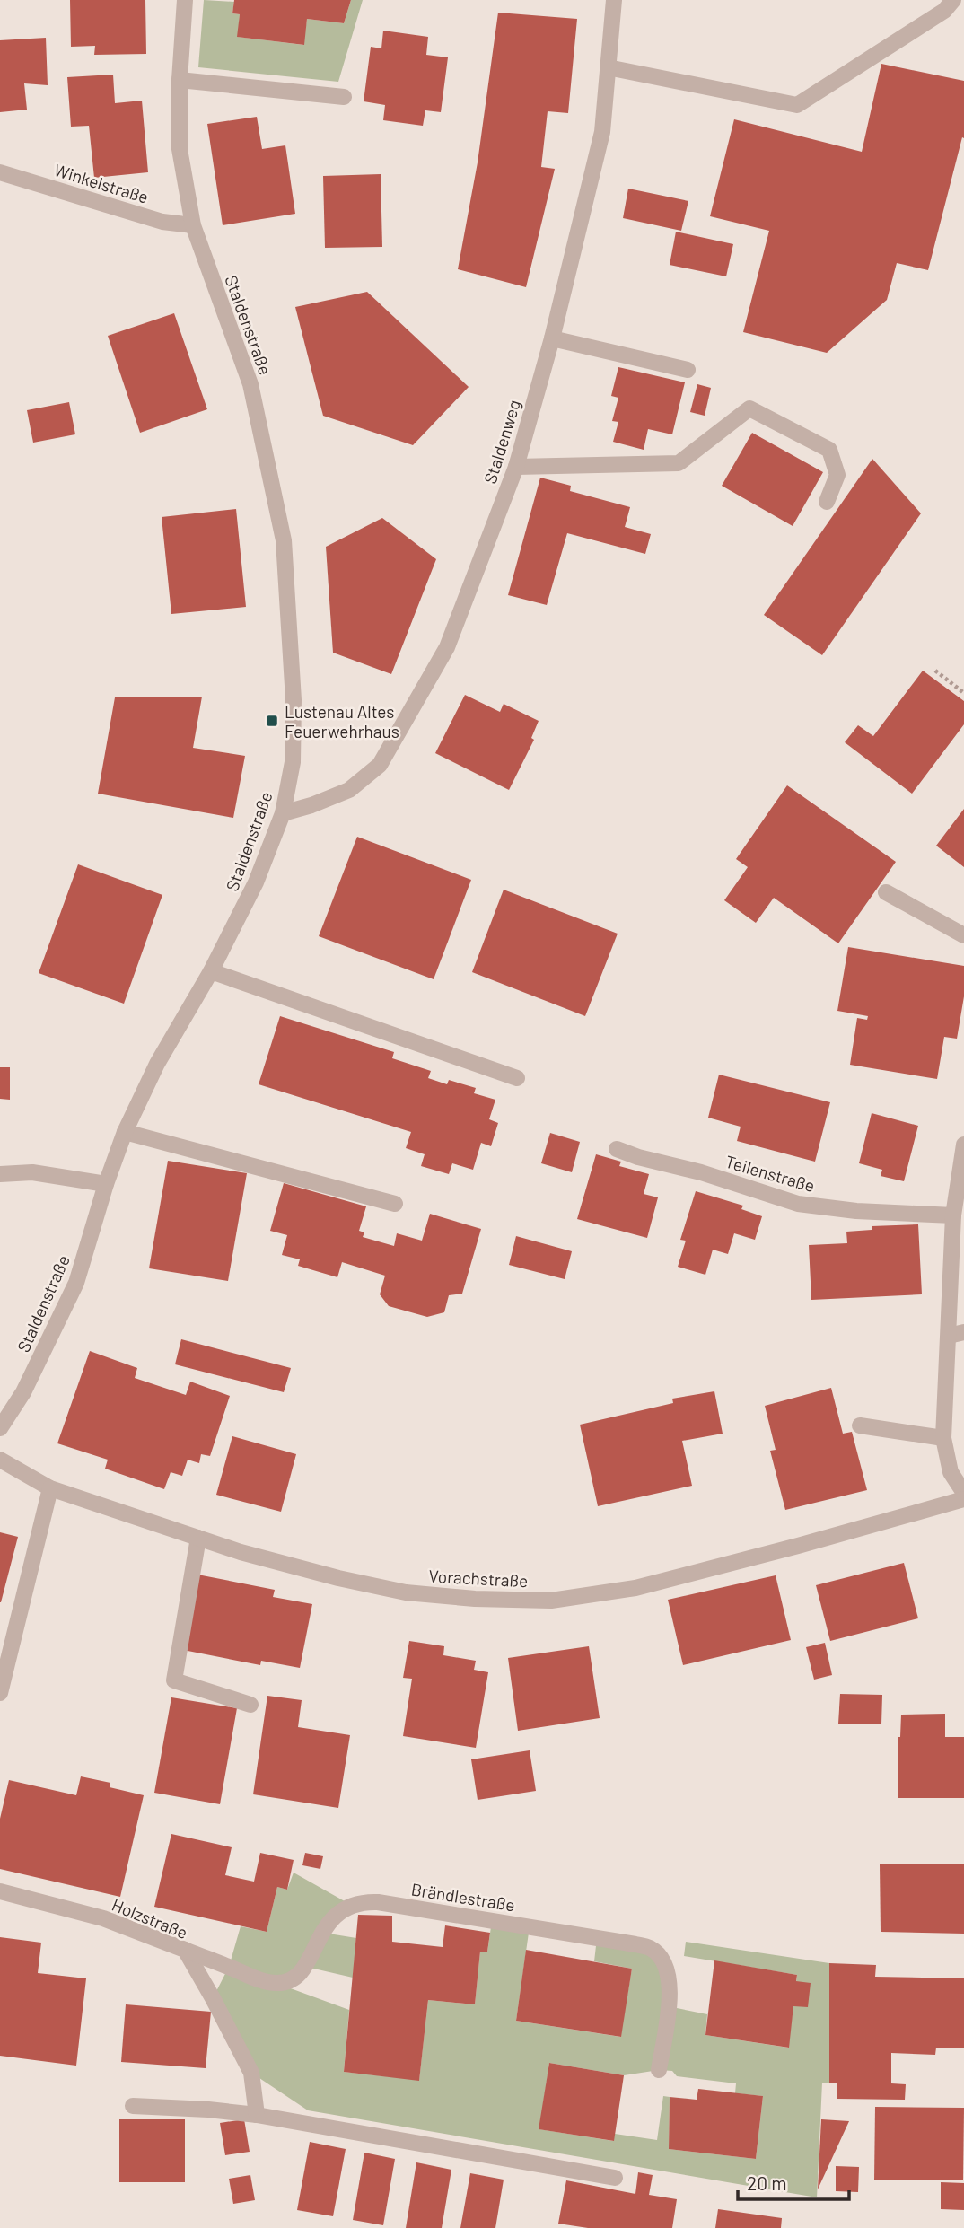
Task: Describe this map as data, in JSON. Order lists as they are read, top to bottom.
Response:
{
  "streets": {
    "street": [
      "Winkelstraße",
      "Staldenstraße",
      "Staldenweg",
      "Teilenstraße",
      "Vorachstraße",
      "Brändlestraße",
      "Holzstraße"
    ]
  },
  "crossings": [
    ["Winkelstraße", "Staldenstraße"],
    ["Staldenstraße", "Staldenweg"],
    ["Brändlestraße", "Holzstraße"]
  ],
  "places": {
    "transit": ["Lustenau Altes Feuerwehrhaus"]
  },
  "scale_bar": "20 m"
}
